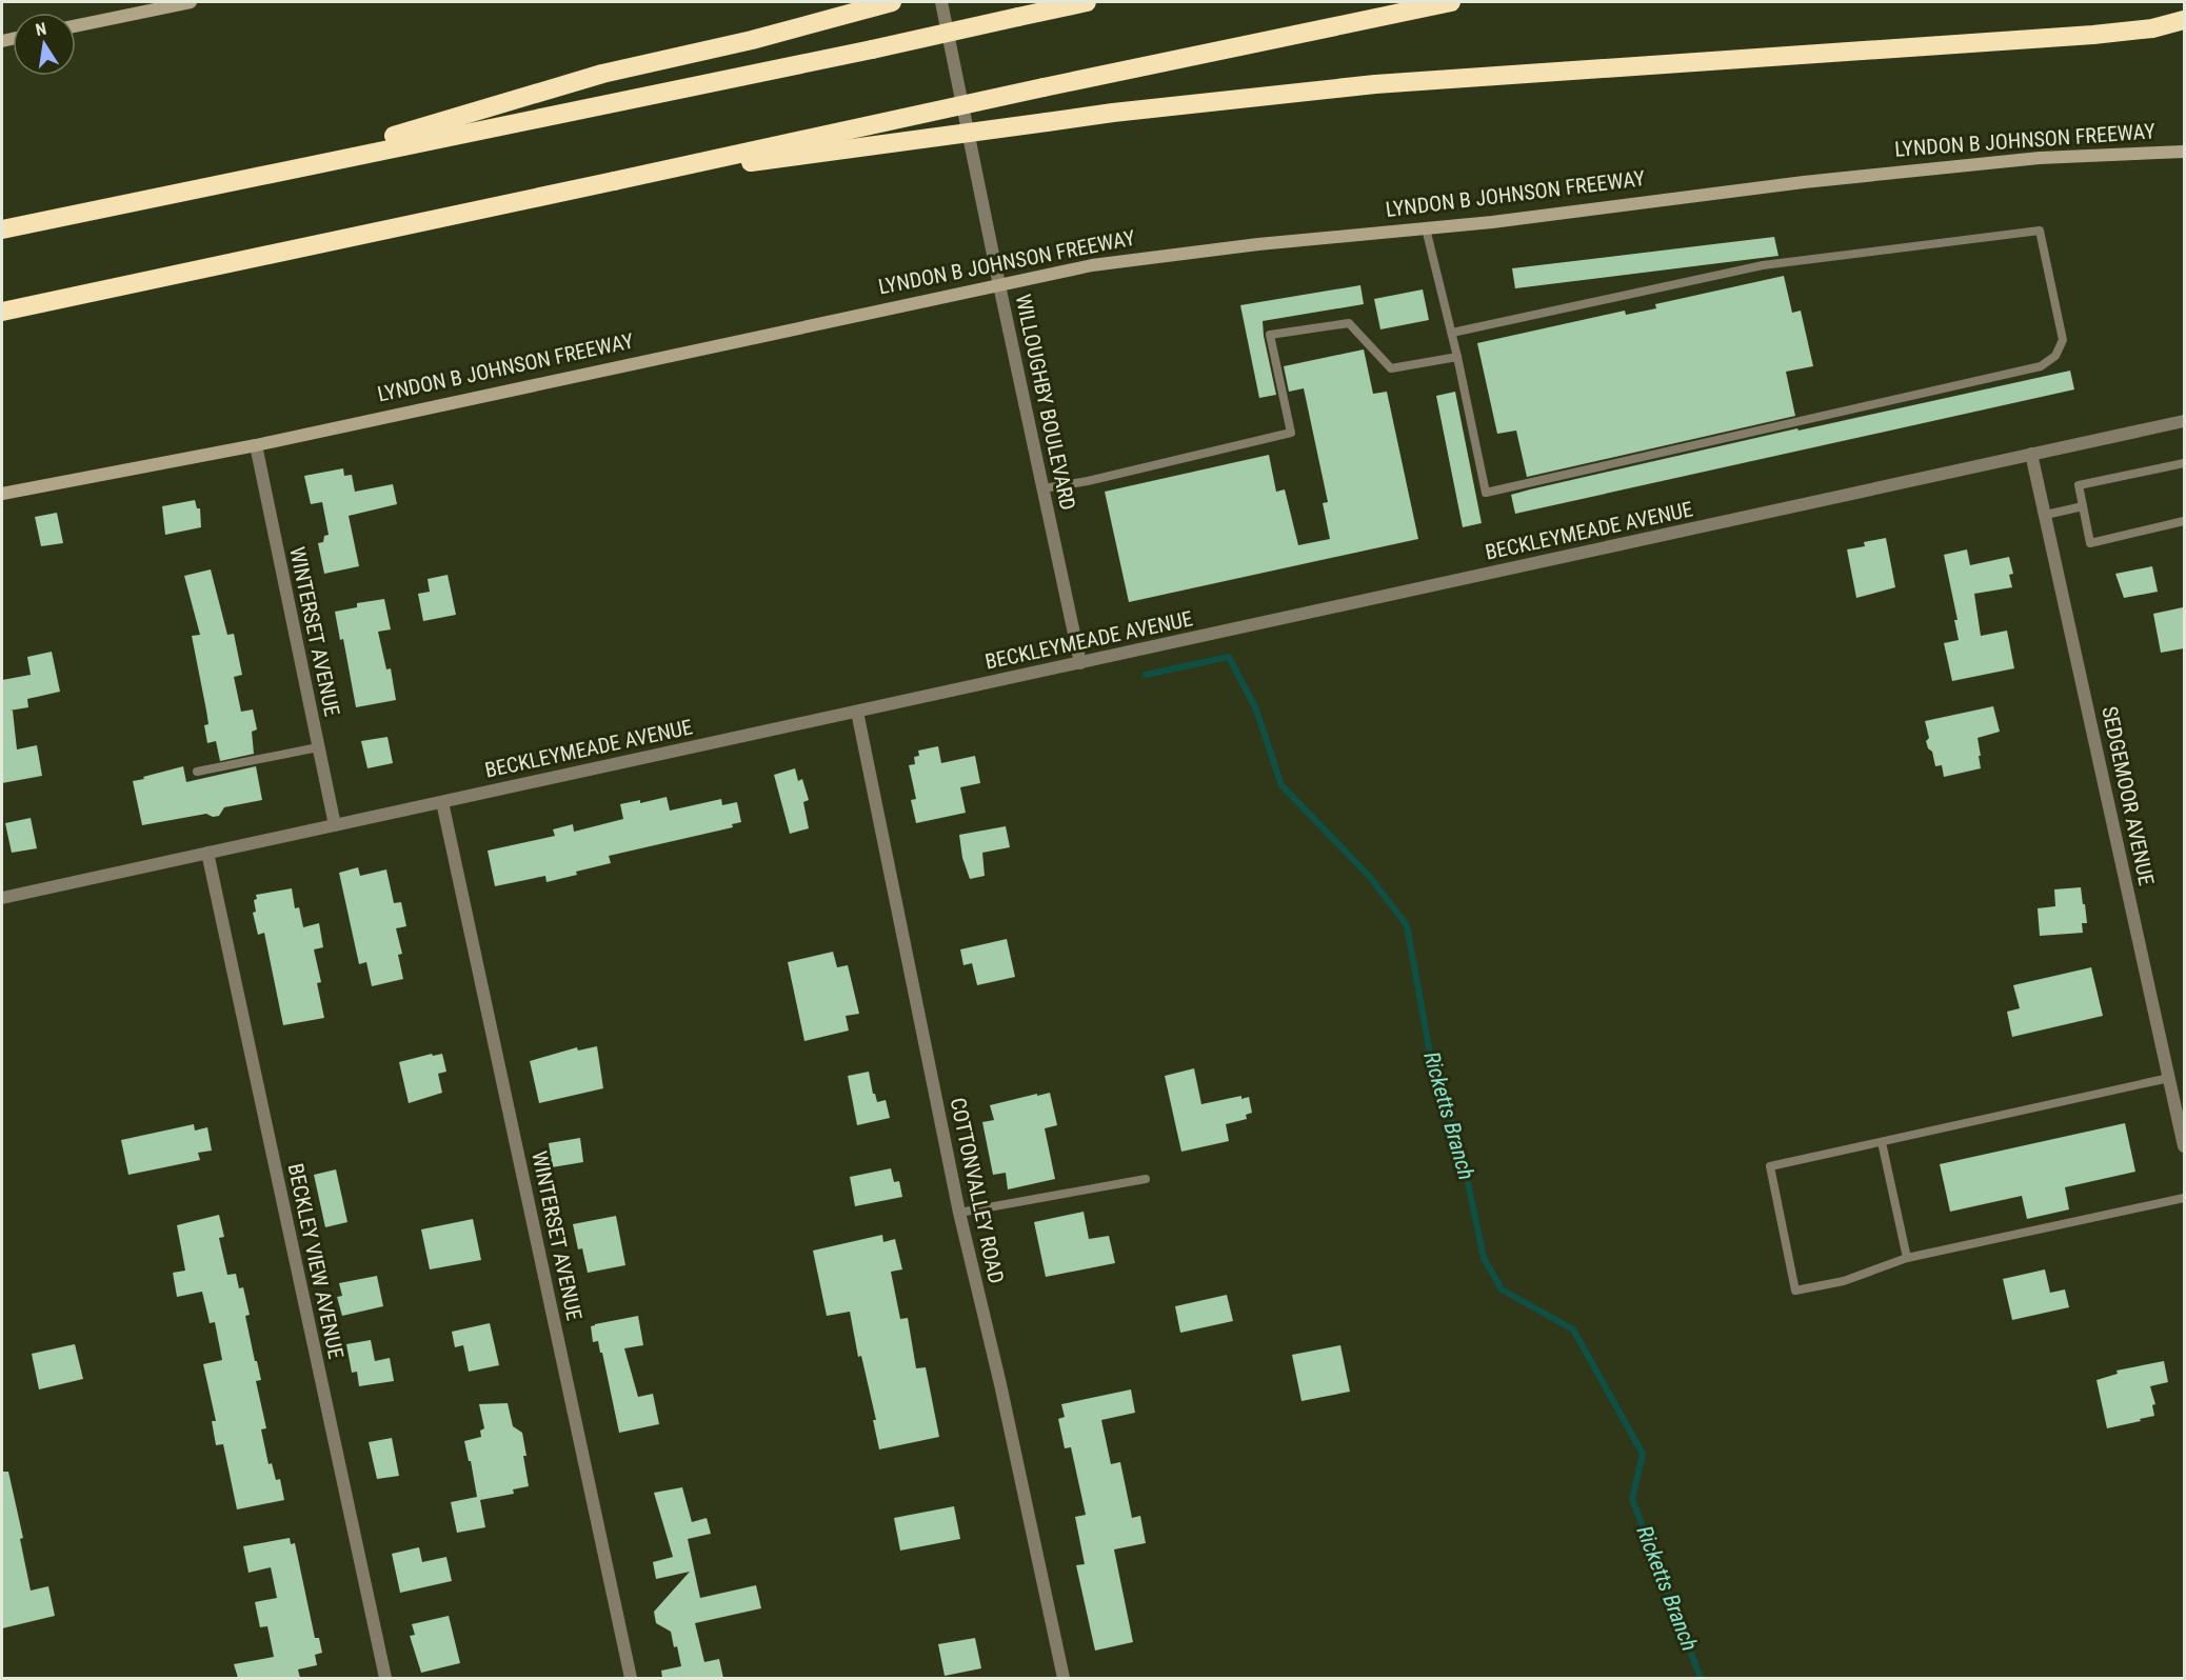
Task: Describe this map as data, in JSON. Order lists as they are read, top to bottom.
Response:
{
  "streets": {
    "main road": ["LYNDON B JOHNSON FREEWAY"],
    "street": [
      "WILLOUGHBY BOULEVARD",
      "BECKLEYMEADE AVENUE",
      "WINTERSET AVENUE",
      "SEDGEMOOR AVENUE",
      "COTTONVALLEY ROAD",
      "BECKLEY VIEW AVENUE"
    ]
  },
  "crossings": [
    ["LYNDON B JOHNSON FREEWAY", "WILLOUGHBY BOULEVARD"],
    ["LYNDON B JOHNSON FREEWAY", "WINTERSET AVENUE"],
    ["WILLOUGHBY BOULEVARD", "BECKLEYMEADE AVENUE"],
    ["BECKLEYMEADE AVENUE", "WINTERSET AVENUE"],
    ["BECKLEYMEADE AVENUE", "SEDGEMOOR AVENUE"],
    ["BECKLEYMEADE AVENUE", "COTTONVALLEY ROAD"],
    ["BECKLEYMEADE AVENUE", "BECKLEY VIEW AVENUE"]
  ],
  "water": ["Ricketts Branch"],
  "north": "top"
}
